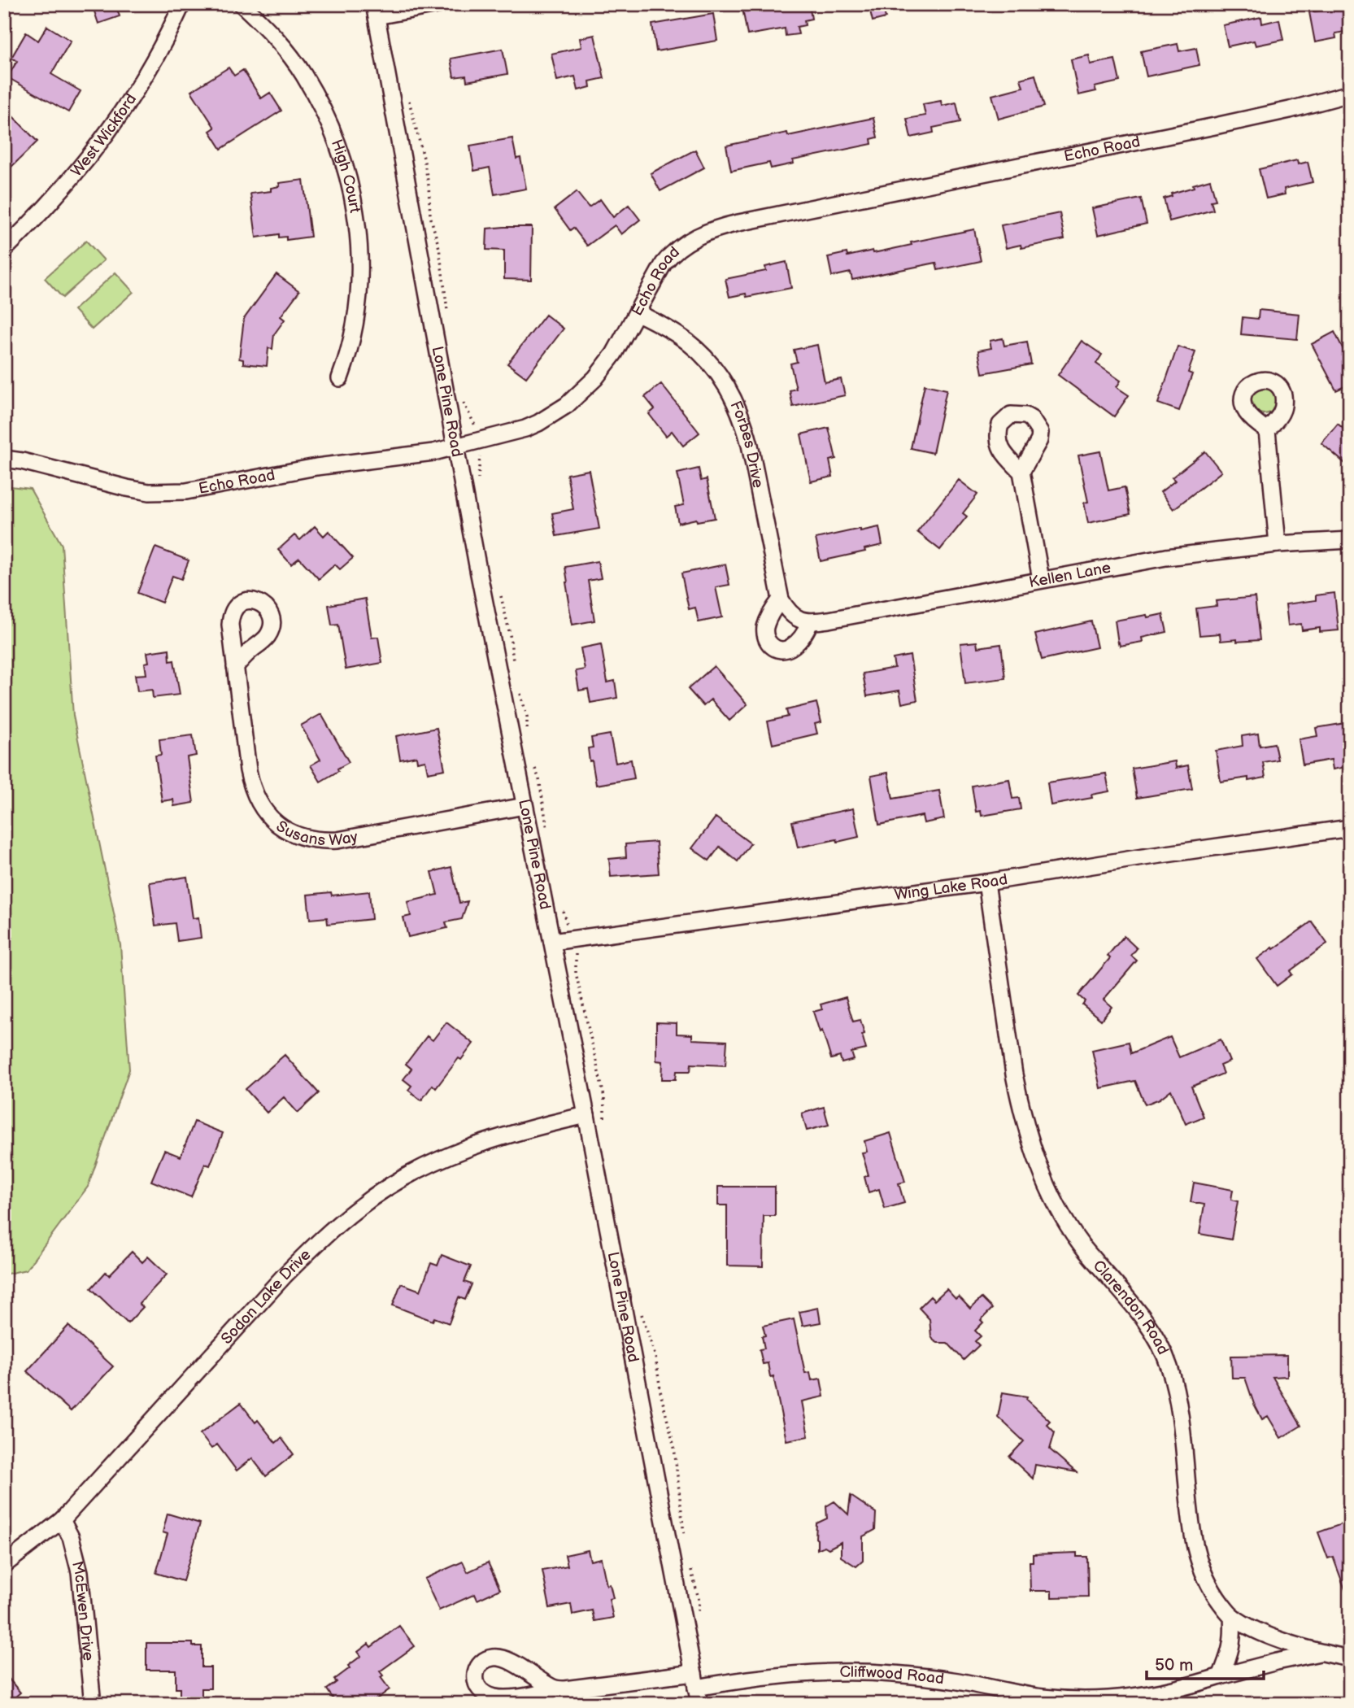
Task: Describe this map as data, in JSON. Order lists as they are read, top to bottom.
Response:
{
  "streets": {
    "street": [
      "West Wickford",
      "Echo Road",
      "High Court",
      "Lone Pine Road",
      "Forbes Drive",
      "Kellen Lane",
      "Susans Way",
      "Wing Lake Road",
      "Sodon Lake Drive",
      "Clarendon Road",
      "McEwen Drive",
      "Cliffwood Road"
    ]
  },
  "crossings": [
    ["Echo Road", "Lone Pine Road"],
    ["Echo Road", "Forbes Drive"],
    ["Lone Pine Road", "Susans Way"],
    ["Lone Pine Road", "Wing Lake Road"],
    ["Lone Pine Road", "Sodon Lake Drive"],
    ["Lone Pine Road", "Cliffwood Road"],
    ["Forbes Drive", "Kellen Lane"],
    ["Wing Lake Road", "Clarendon Road"],
    ["Sodon Lake Drive", "McEwen Drive"],
    ["Clarendon Road", "Cliffwood Road"]
  ],
  "scale_bar": "50 m"
}
